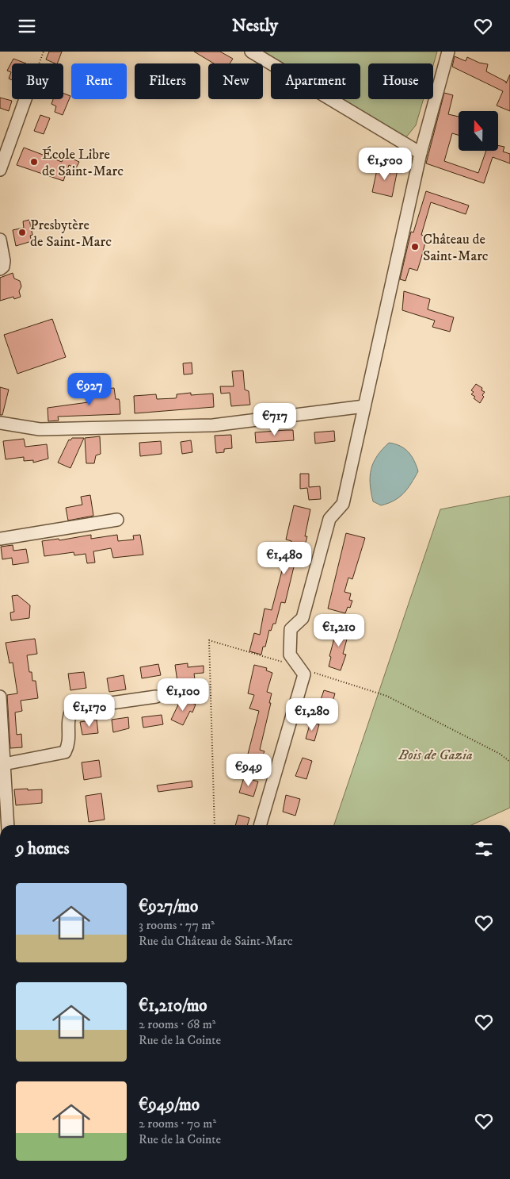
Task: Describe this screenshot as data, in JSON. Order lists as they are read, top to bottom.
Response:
{
  "parks": ["Bois de Gazia"],
  "places": ["École Libre de Saint-Marc", "Presbytère de Saint-Marc", "Château de Saint-Marc"],
  "north": "top",
  "page": {
    "header": "Nestly",
    "chip": [
      "Buy",
      "Rent",
      "Filters",
      "New",
      "Apartment",
      "House"
    ],
    "price": [
      "€1,500",
      "€927",
      "€717",
      "€1,480",
      "€1,210",
      "€1,100",
      "€1,170",
      "€1,280",
      "€949"
    ],
    "heading": "9 homes",
    "list": [
      {
        "name": "€927/mo",
        "note": "3 rooms · 77 m² · Rue du Château de Saint-Marc"
      },
      {
        "name": "€1,210/mo",
        "note": "2 rooms · 68 m² · Rue de la Cointe"
      },
      {
        "name": "€949/mo",
        "note": "2 rooms · 70 m² · Rue de la Cointe"
      }
    ]
  }
}
